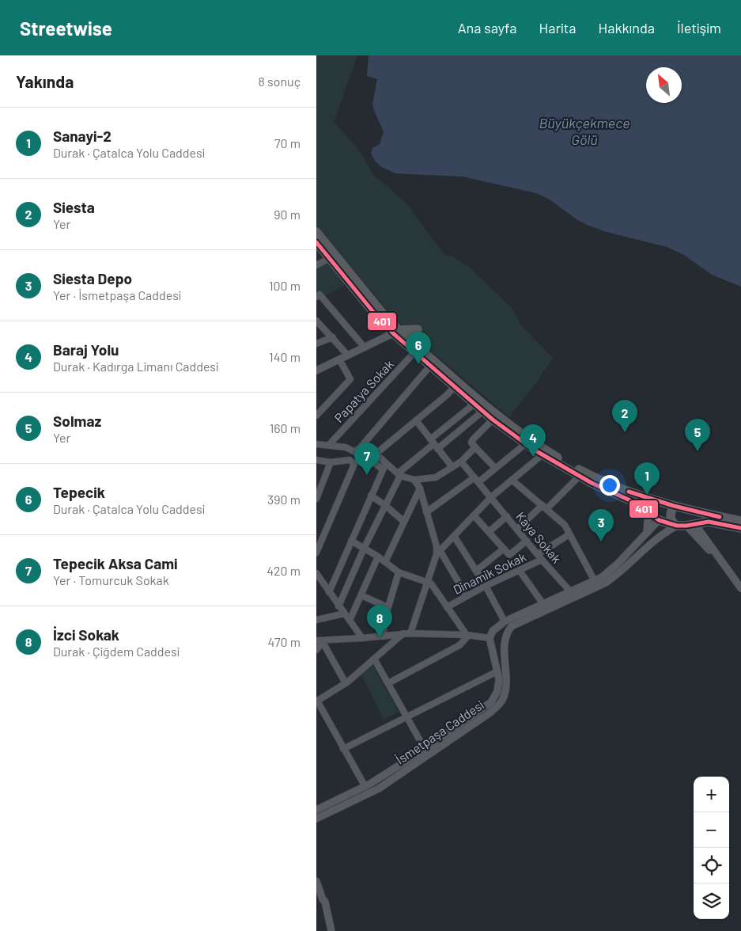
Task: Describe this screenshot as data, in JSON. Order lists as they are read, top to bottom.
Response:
{
  "streets": {
    "main road": ["İsmetpaşa Caddesi"],
    "street": ["Papatya Sokak", "Kaya Sokak", "Dinamik Sokak"]
  },
  "crossings": [
    ["Kaya Sokak", "Dinamik Sokak"]
  ],
  "water": ["Büyükçekmece Gölü"],
  "lines": ["transit line 401"],
  "north": "top left",
  "page": {
    "header": "Streetwise",
    "nav": [
      "Ana sayfa",
      "Harita",
      "Hakkında",
      "İletişim"
    ],
    "heading": ["Yakında", "8 sonuç"],
    "list": [
      {
        "mark": "1",
        "name": "Sanayi-2",
        "note": "Durak · Çatalca Yolu Caddesi",
        "value": "70 m"
      },
      {
        "mark": "2",
        "name": "Siesta",
        "note": "Yer",
        "value": "90 m"
      },
      {
        "mark": "3",
        "name": "Siesta Depo",
        "note": "Yer · İsmetpaşa Caddesi",
        "value": "100 m"
      },
      {
        "mark": "4",
        "name": "Baraj Yolu",
        "note": "Durak · Kadırga Limanı Caddesi",
        "value": "140 m"
      },
      {
        "mark": "5",
        "name": "Solmaz",
        "note": "Yer",
        "value": "160 m"
      },
      {
        "mark": "6",
        "name": "Tepecik",
        "note": "Durak · Çatalca Yolu Caddesi",
        "value": "390 m"
      },
      {
        "mark": "7",
        "name": "Tepecik Aksa Cami",
        "note": "Yer · Tomurcuk Sokak",
        "value": "420 m"
      },
      {
        "mark": "8",
        "name": "İzci Sokak",
        "note": "Durak · Çiğdem Caddesi",
        "value": "470 m"
      }
    ],
    "pins": [
      "6",
      "2",
      "5",
      "4",
      "7",
      "1",
      "3",
      "8"
    ],
    "map_buttons": ["+", "−"]
  }
}
